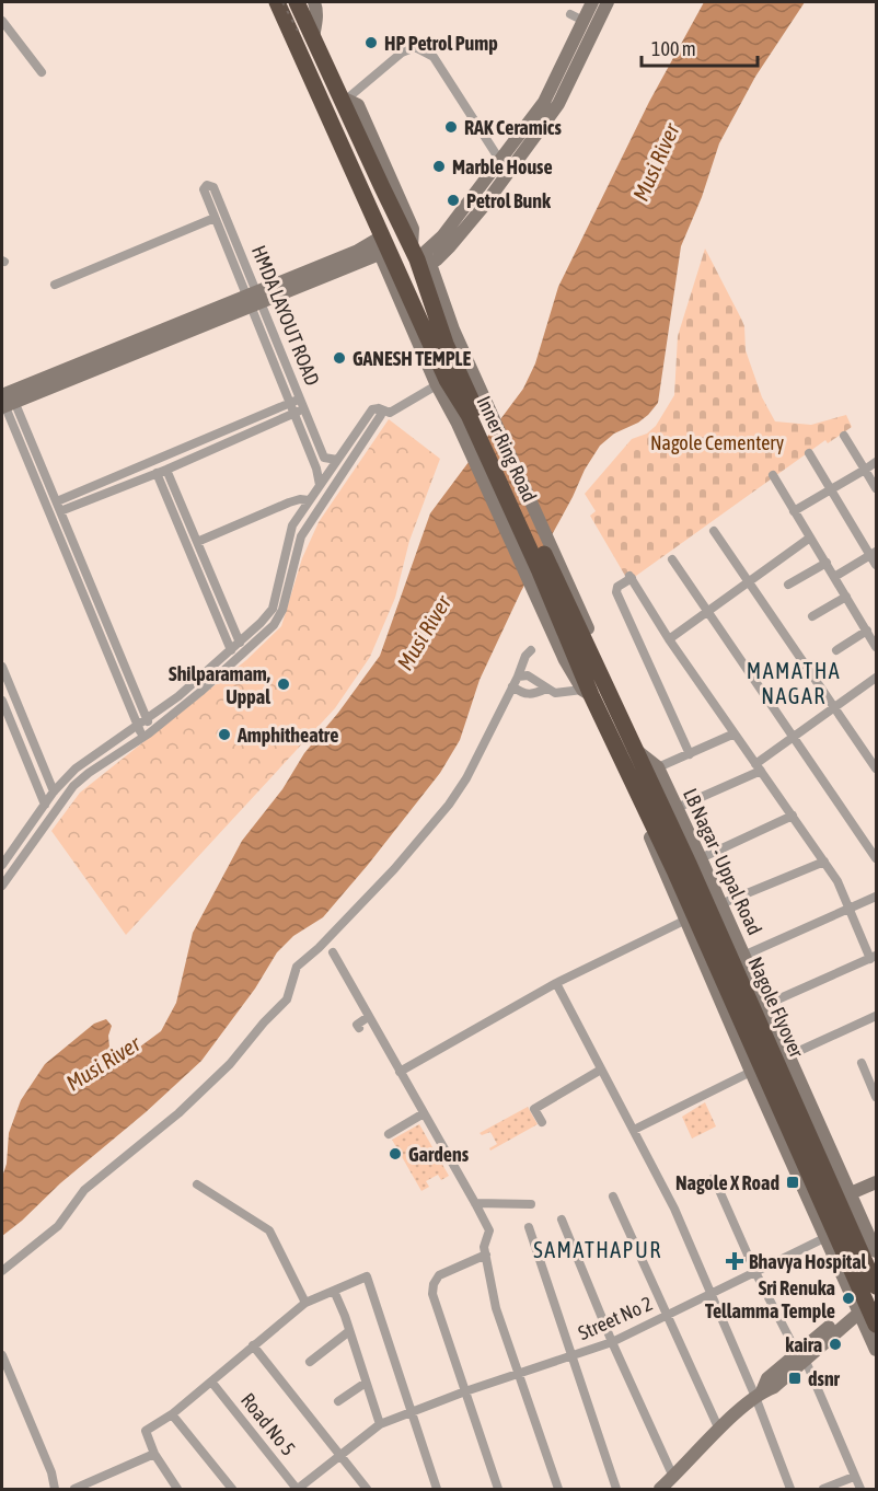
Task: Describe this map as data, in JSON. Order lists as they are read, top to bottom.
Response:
{
  "streets": {
    "highway": ["Inner Ring Road", "Nagole Flyover"],
    "street": [
      "HMDA LAYOUT ROAD",
      "LB Nagar - Uppal Road",
      "Street No 2",
      "Road No 5"
    ]
  },
  "crossings": [
    ["Inner Ring Road", "LB Nagar - Uppal Road"],
    ["Inner Ring Road", "Nagole Flyover"],
    ["LB Nagar - Uppal Road", "Nagole Flyover"],
    ["Street No 2", "Road No 5"]
  ],
  "districts": ["MAMATHA NAGAR", "SAMATHAPUR"],
  "water": ["Musi River"],
  "parks": ["Nagole Cementery"],
  "places": {
    "other": [
      "HP Petrol Pump",
      "RAK Ceramics",
      "Marble House",
      "Petrol Bunk",
      "GANESH TEMPLE",
      "Shilparamam, Uppal",
      "Amphitheatre",
      "Gardens",
      "Sri Renuka Tellamma Temple",
      "kaira"
    ],
    "transit": ["Nagole X Road", "dsnr"],
    "health": ["Bhavya Hospital"]
  },
  "scale_bar": "100 m"
}
